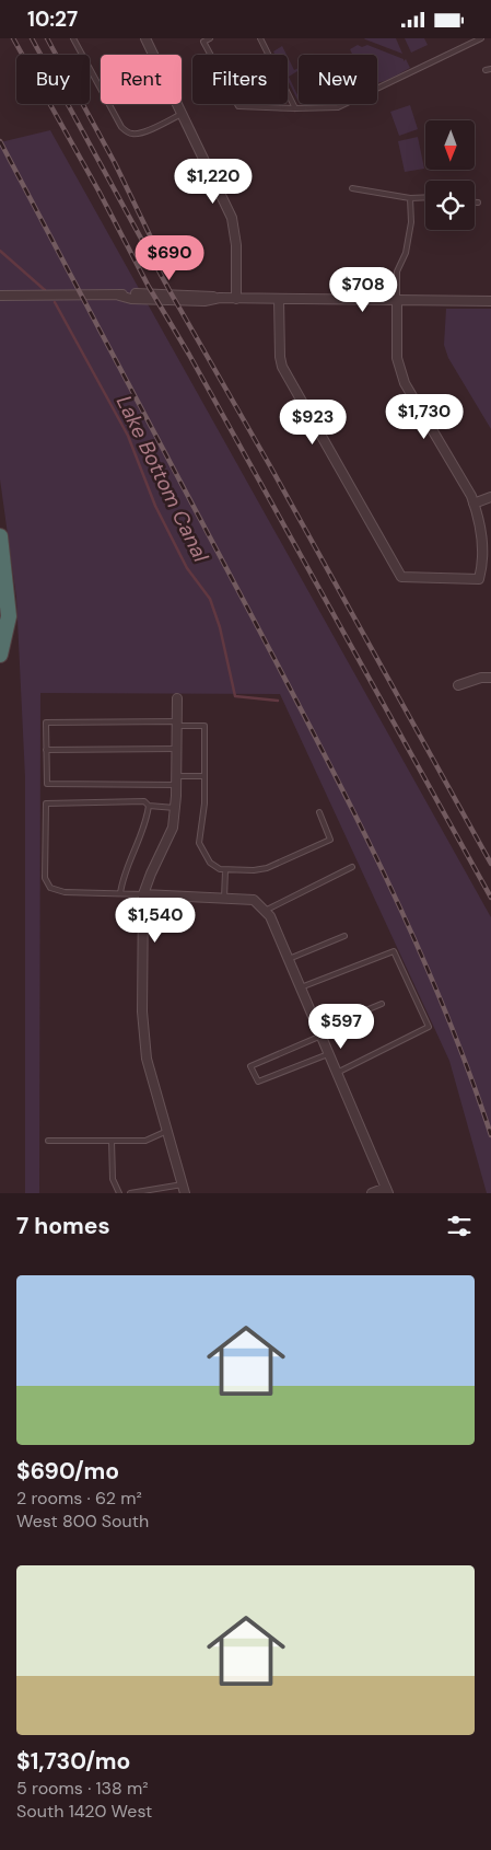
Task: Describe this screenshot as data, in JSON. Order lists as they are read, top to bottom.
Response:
{
  "water": ["Lake Bottom Canal"],
  "north": "bottom",
  "page": {
    "status": "10:27",
    "chip": [
      "Buy",
      "Rent",
      "Filters",
      "New"
    ],
    "price": [
      "$1,220",
      "$690",
      "$708",
      "$1,730",
      "$923",
      "$1,540",
      "$597"
    ],
    "heading": "7 homes",
    "list": [
      {
        "name": "$690/mo",
        "note": "2 rooms · 62 m² · West 800 South"
      },
      {
        "name": "$1,730/mo",
        "note": "5 rooms · 138 m² · South 1420 West"
      }
    ]
  }
}
